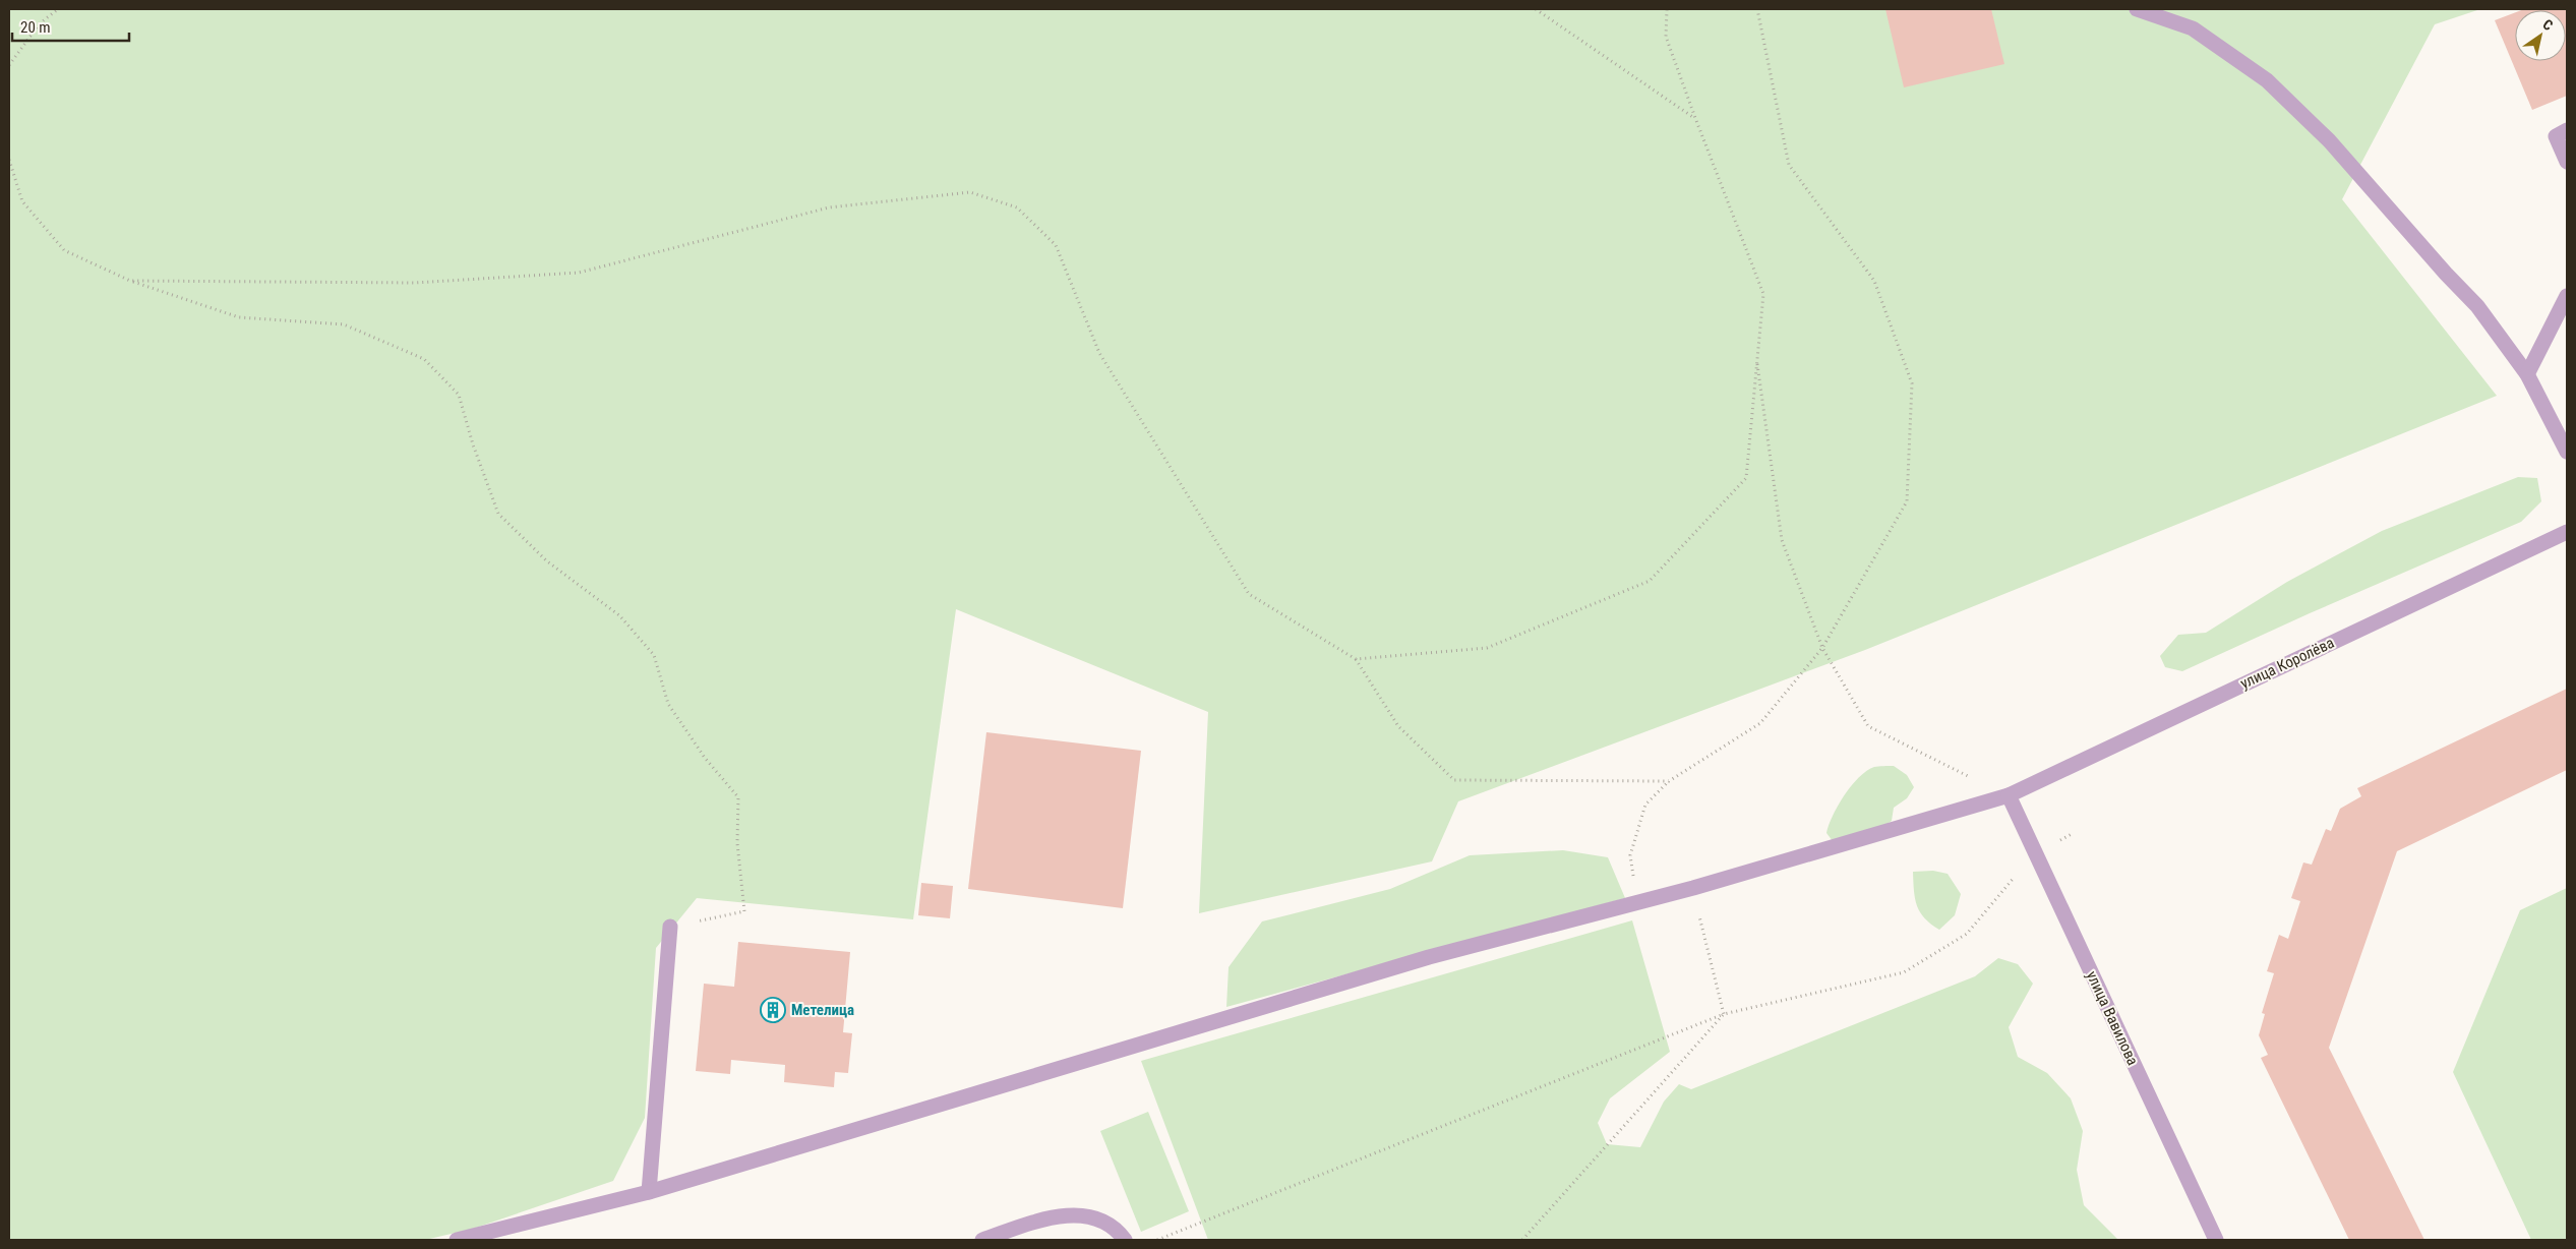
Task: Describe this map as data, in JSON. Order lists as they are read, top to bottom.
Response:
{
  "streets": {
    "street": ["улица Королёва", "улица Вавилова"]
  },
  "crossings": [
    ["улица Королёва", "улица Вавилова"]
  ],
  "places": {
    "building": ["Метелица"]
  },
  "scale_bar": "20 m",
  "north": "top right"
}
